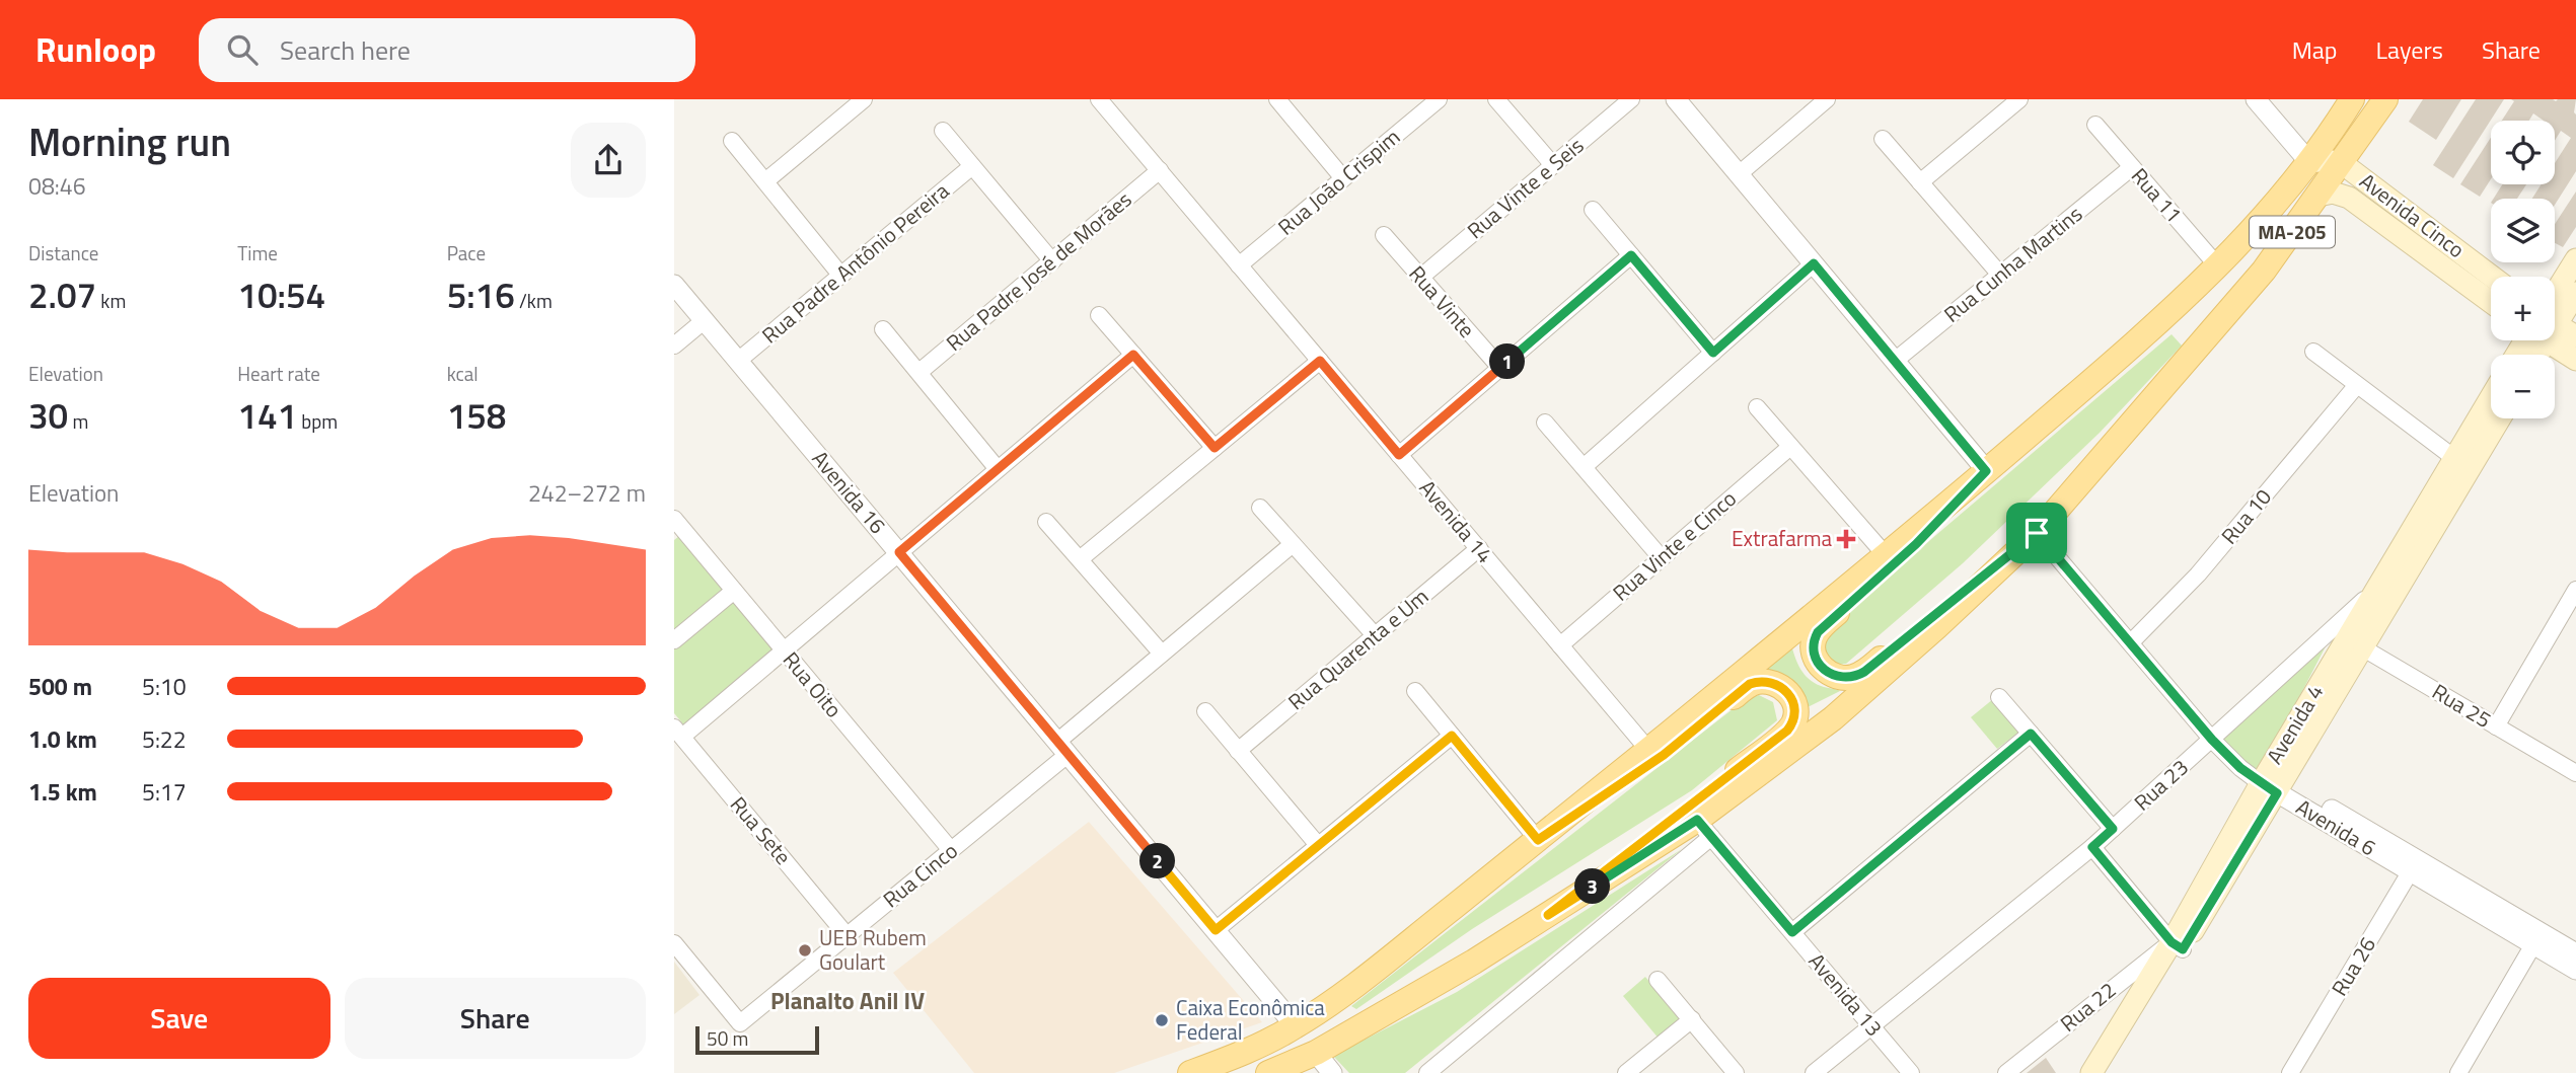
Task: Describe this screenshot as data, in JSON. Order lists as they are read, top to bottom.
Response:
{
  "streets": {
    "main road": ["Avenida Cinco", "MA-205", "Avenida 4"],
    "street": [
      "Rua João Crispim",
      "Rua Vinte e Seis",
      "Rua 11",
      "Rua Padre Antônio Pereira",
      "Rua Cunha Martins",
      "Rua Padre José de Morães",
      "Rua Vinte",
      "Avenida 16",
      "Rua 10",
      "Avenida 14",
      "Rua Vinte e Cinco",
      "Rua Quarenta e Um",
      "Rua Oito",
      "Rua 25",
      "Rua 23",
      "Avenida 6",
      "Rua Sete",
      "Rua Cinco",
      "Rua 26",
      "Avenida 13",
      "Rua 22"
    ]
  },
  "crossings": [
    ["Rua João Crispim", "Avenida 14"],
    ["Rua Vinte e Seis", "Rua Vinte"],
    ["Rua 11", "Rua Cunha Martins"],
    ["Avenida Cinco", "MA-205"],
    ["Rua Padre Antônio Pereira", "Avenida 16"],
    ["Rua Padre José de Morães", "Avenida 14"],
    ["Avenida 16", "Rua Cinco"],
    ["Avenida 14", "Rua Vinte e Cinco"],
    ["Avenida 14", "Rua Quarenta e Um"],
    ["Rua Oito", "Rua Cinco"],
    ["Rua 25", "Avenida 4"],
    ["Avenida 4", "Rua 23"],
    ["Avenida 4", "Avenida 6"],
    ["Avenida 4", "Rua 22"],
    ["Rua 23", "Avenida 13"],
    ["Avenida 6", "Rua 26"],
    ["Rua Sete", "Rua Cinco"]
  ],
  "districts": ["Planalto Anil IV"],
  "places": {
    "health": ["Extrafarma"],
    "other": ["UEB Rubem Goulart", "Caixa Econômica Federal"]
  },
  "scale_bar": "50 m",
  "page": {
    "header": "Runloop",
    "search": "Search here",
    "nav": ["Map", "Layers", "Share"],
    "heading": ["Morning run", "08:46"],
    "map_buttons": ["+", "−"],
    "stats": [
      ["Distance", "2.07 km"],
      ["Time", "10:54"],
      ["Pace", "5:16 /km"],
      ["Elevation", "30 m"],
      ["Heart rate", "141 bpm"],
      ["kcal", "158"]
    ],
    "pins": ["1", "2", "3"],
    "chart": ["Elevation", "242–272 m"],
    "list": [
      {
        "name": "500 m",
        "note": "5:10"
      },
      {
        "name": "1.0 km",
        "note": "5:22"
      },
      {
        "name": "1.5 km",
        "note": "5:17"
      }
    ],
    "buttons": ["Save", "Share"],
    "scale": "50 m"
  }
}
